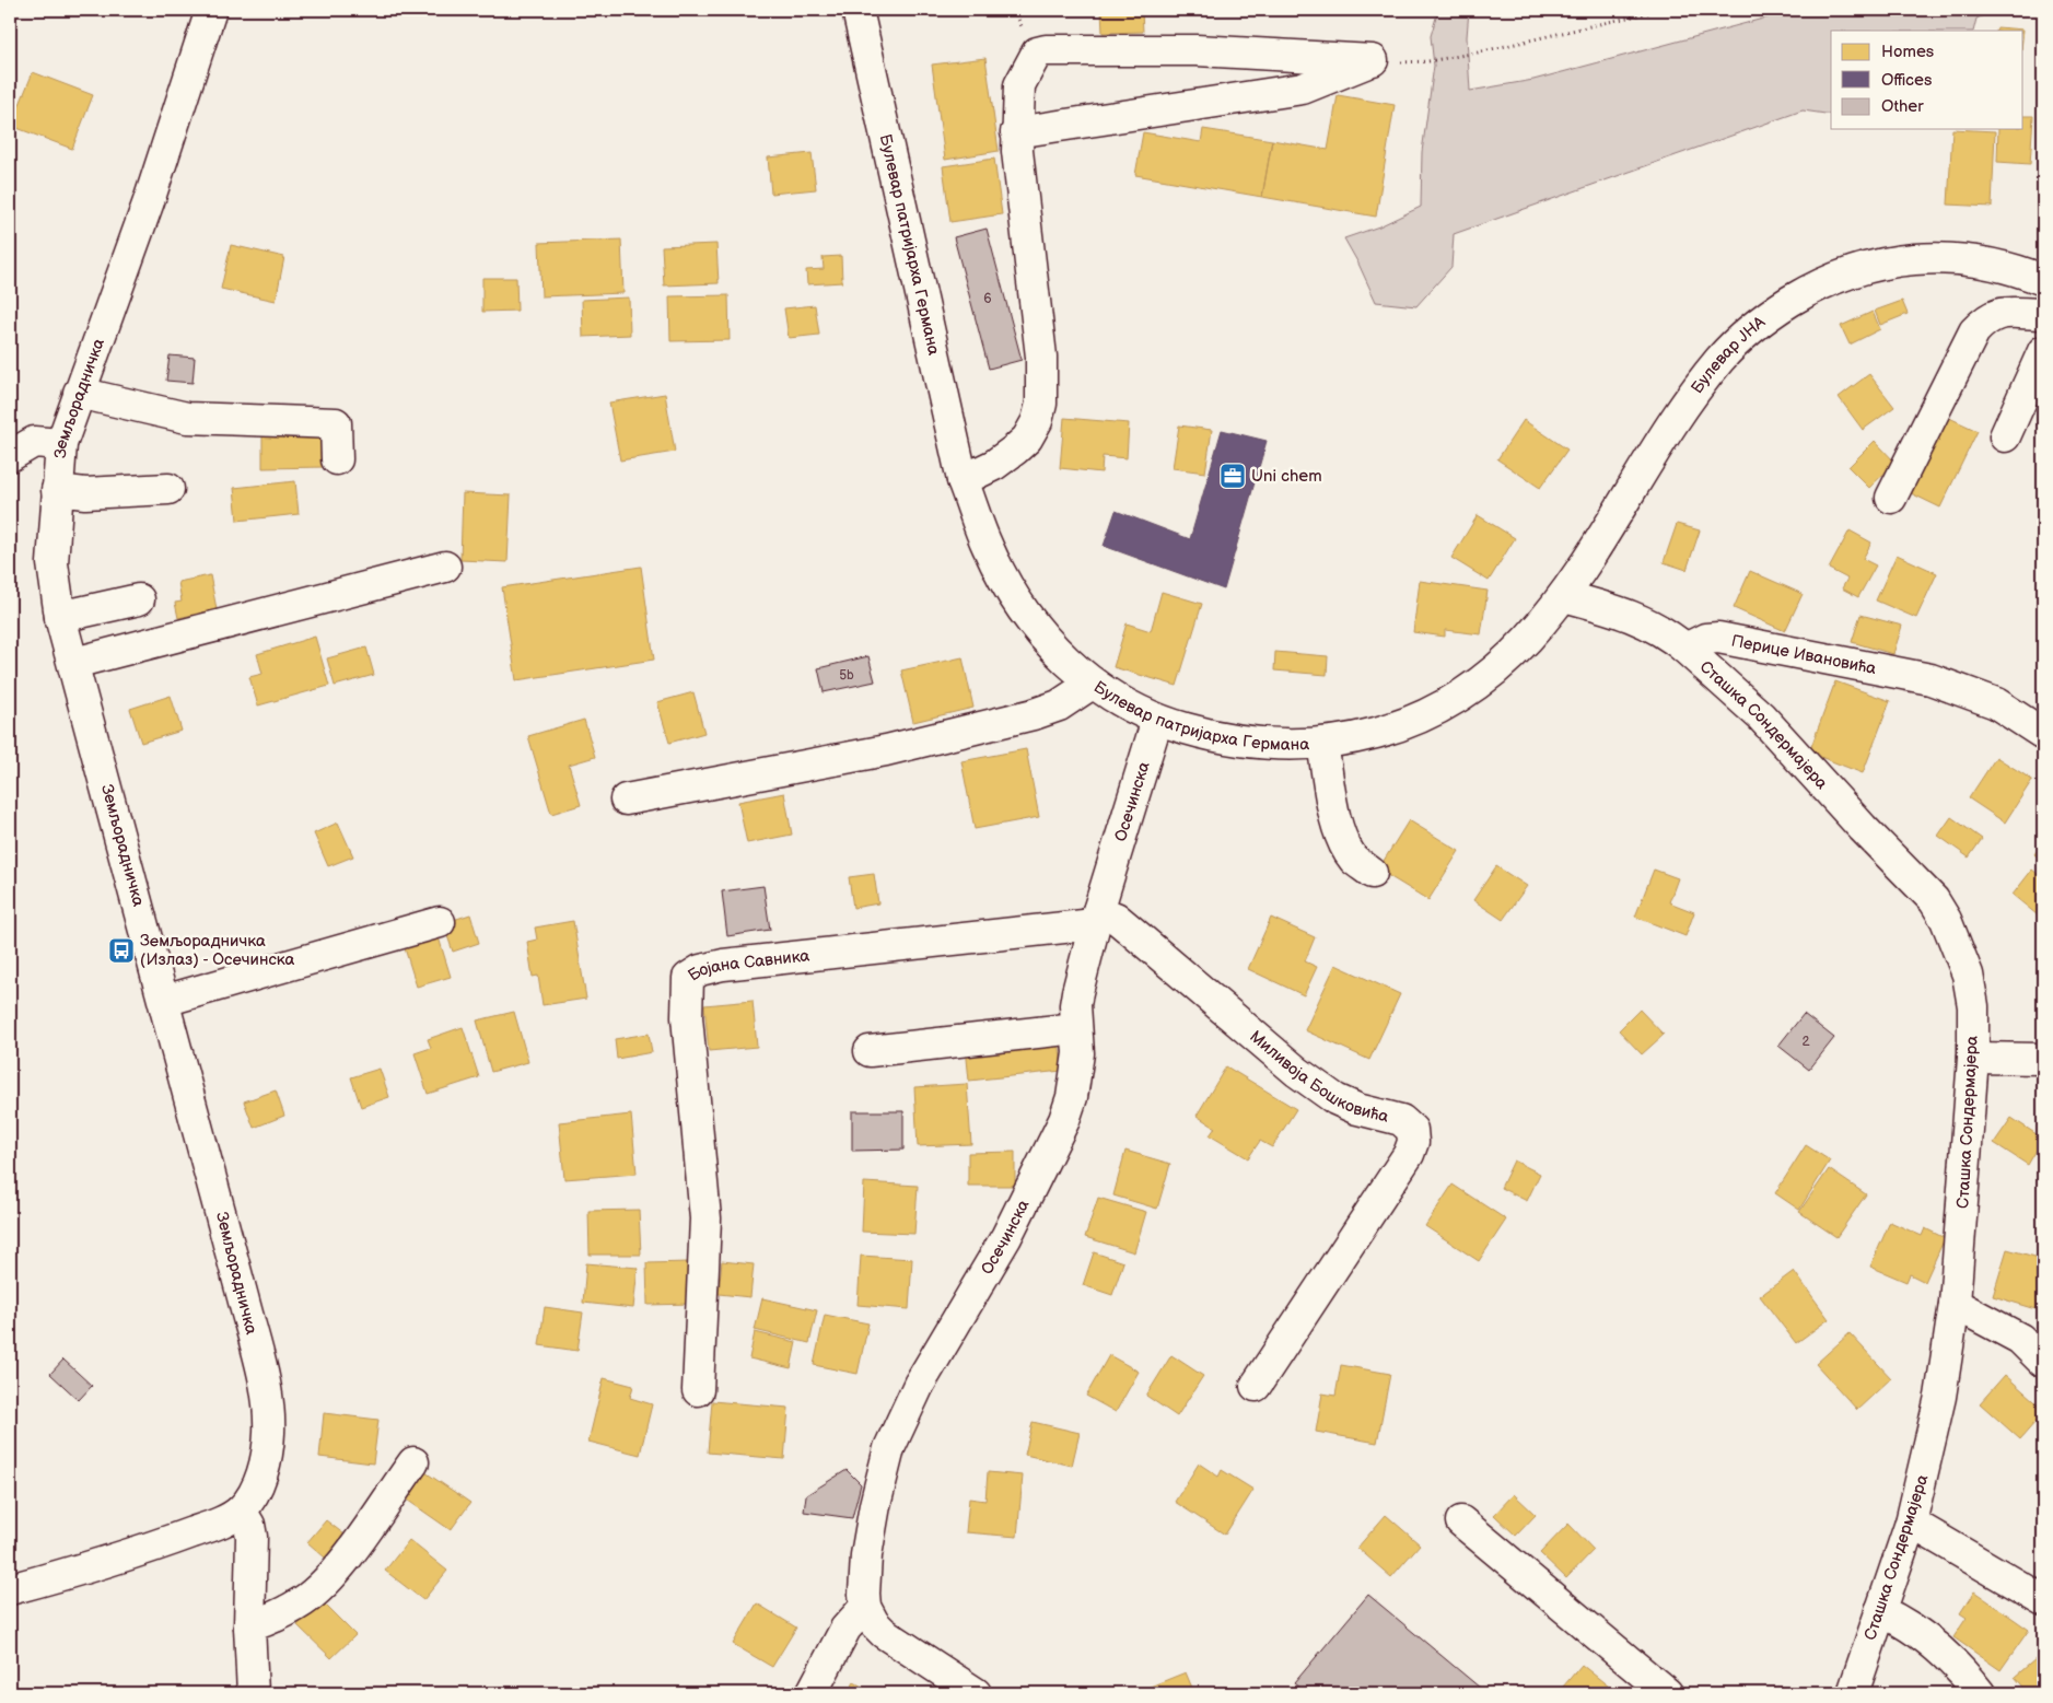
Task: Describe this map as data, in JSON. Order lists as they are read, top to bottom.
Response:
{
  "streets": {
    "street": [
      "Булевар патријарха Германа",
      "Булевар ЈНА",
      "Земљорадничка",
      "Перице Ивановића",
      "Сташка Сондермајера",
      "Осечинска",
      "Бојана Савника",
      "Миливоја Бошковића"
    ]
  },
  "crossings": [
    ["Булевар патријарха Германа", "Булевар ЈНА"],
    ["Булевар патријарха Германа", "Осечинска"],
    ["Перице Ивановића", "Сташка Сондермајера"],
    ["Осечинска", "Бојана Савника"],
    ["Осечинска", "Миливоја Бошковића"],
    ["Бојана Савника", "Миливоја Бошковића"]
  ],
  "places": {
    "office": ["Uni chem"],
    "bus stop": ["Земљорадничка (Излаз) - Осечинска"]
  },
  "house_numbers": ["6", "5b", "2"],
  "legend": ["Homes", "Offices", "Other"]
}
